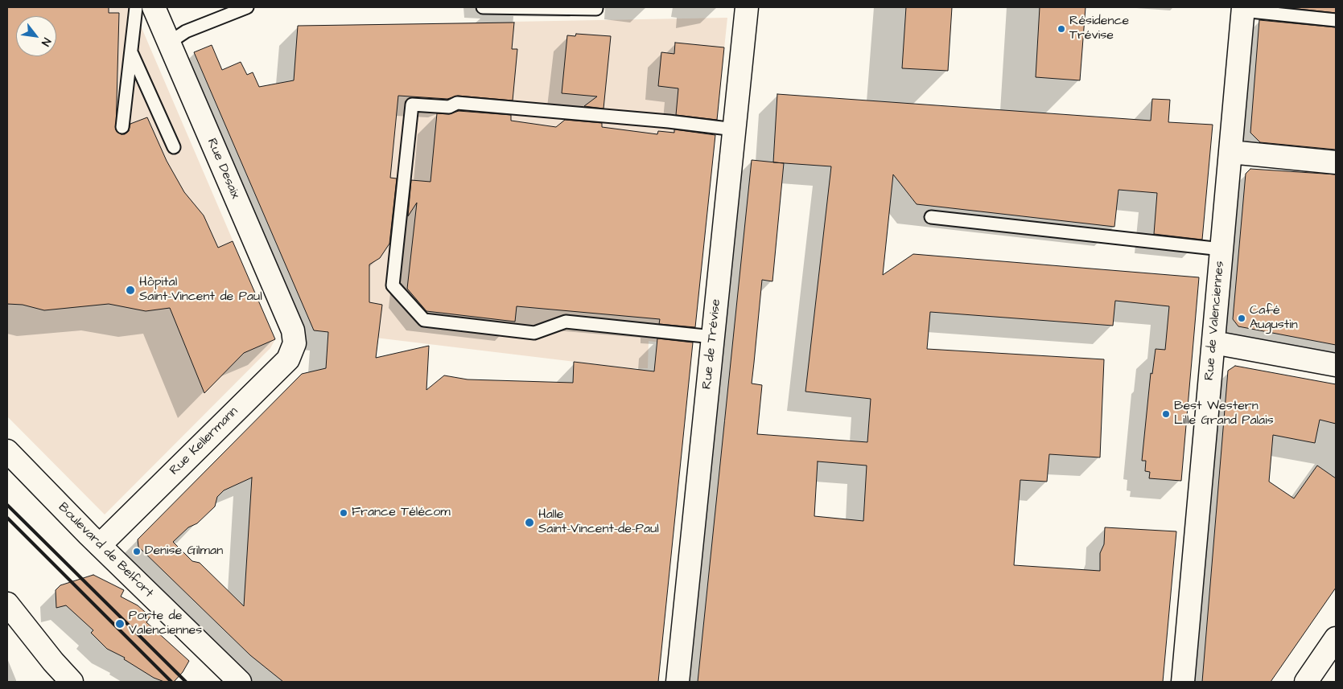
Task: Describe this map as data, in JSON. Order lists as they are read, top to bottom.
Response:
{
  "streets": {
    "street": [
      "Rue Desaix",
      "Rue de Valenciennes",
      "Rue de Trévise",
      "Rue Kellermann",
      "Boulevard de Belfort"
    ]
  },
  "crossings": [
    ["Rue Desaix", "Rue Kellermann"],
    ["Rue Kellermann", "Boulevard de Belfort"]
  ],
  "places": [
    "Résidence Trévise",
    "Hôpital Saint-Vincent de Paul",
    "Café Augustin",
    "Best Western Lille Grand Palais",
    "France Télécom",
    "Halle Saint-Vincent-de-Paul",
    "Denise Gilman",
    "Porte de Valenciennes"
  ],
  "north": "bottom right"
}
